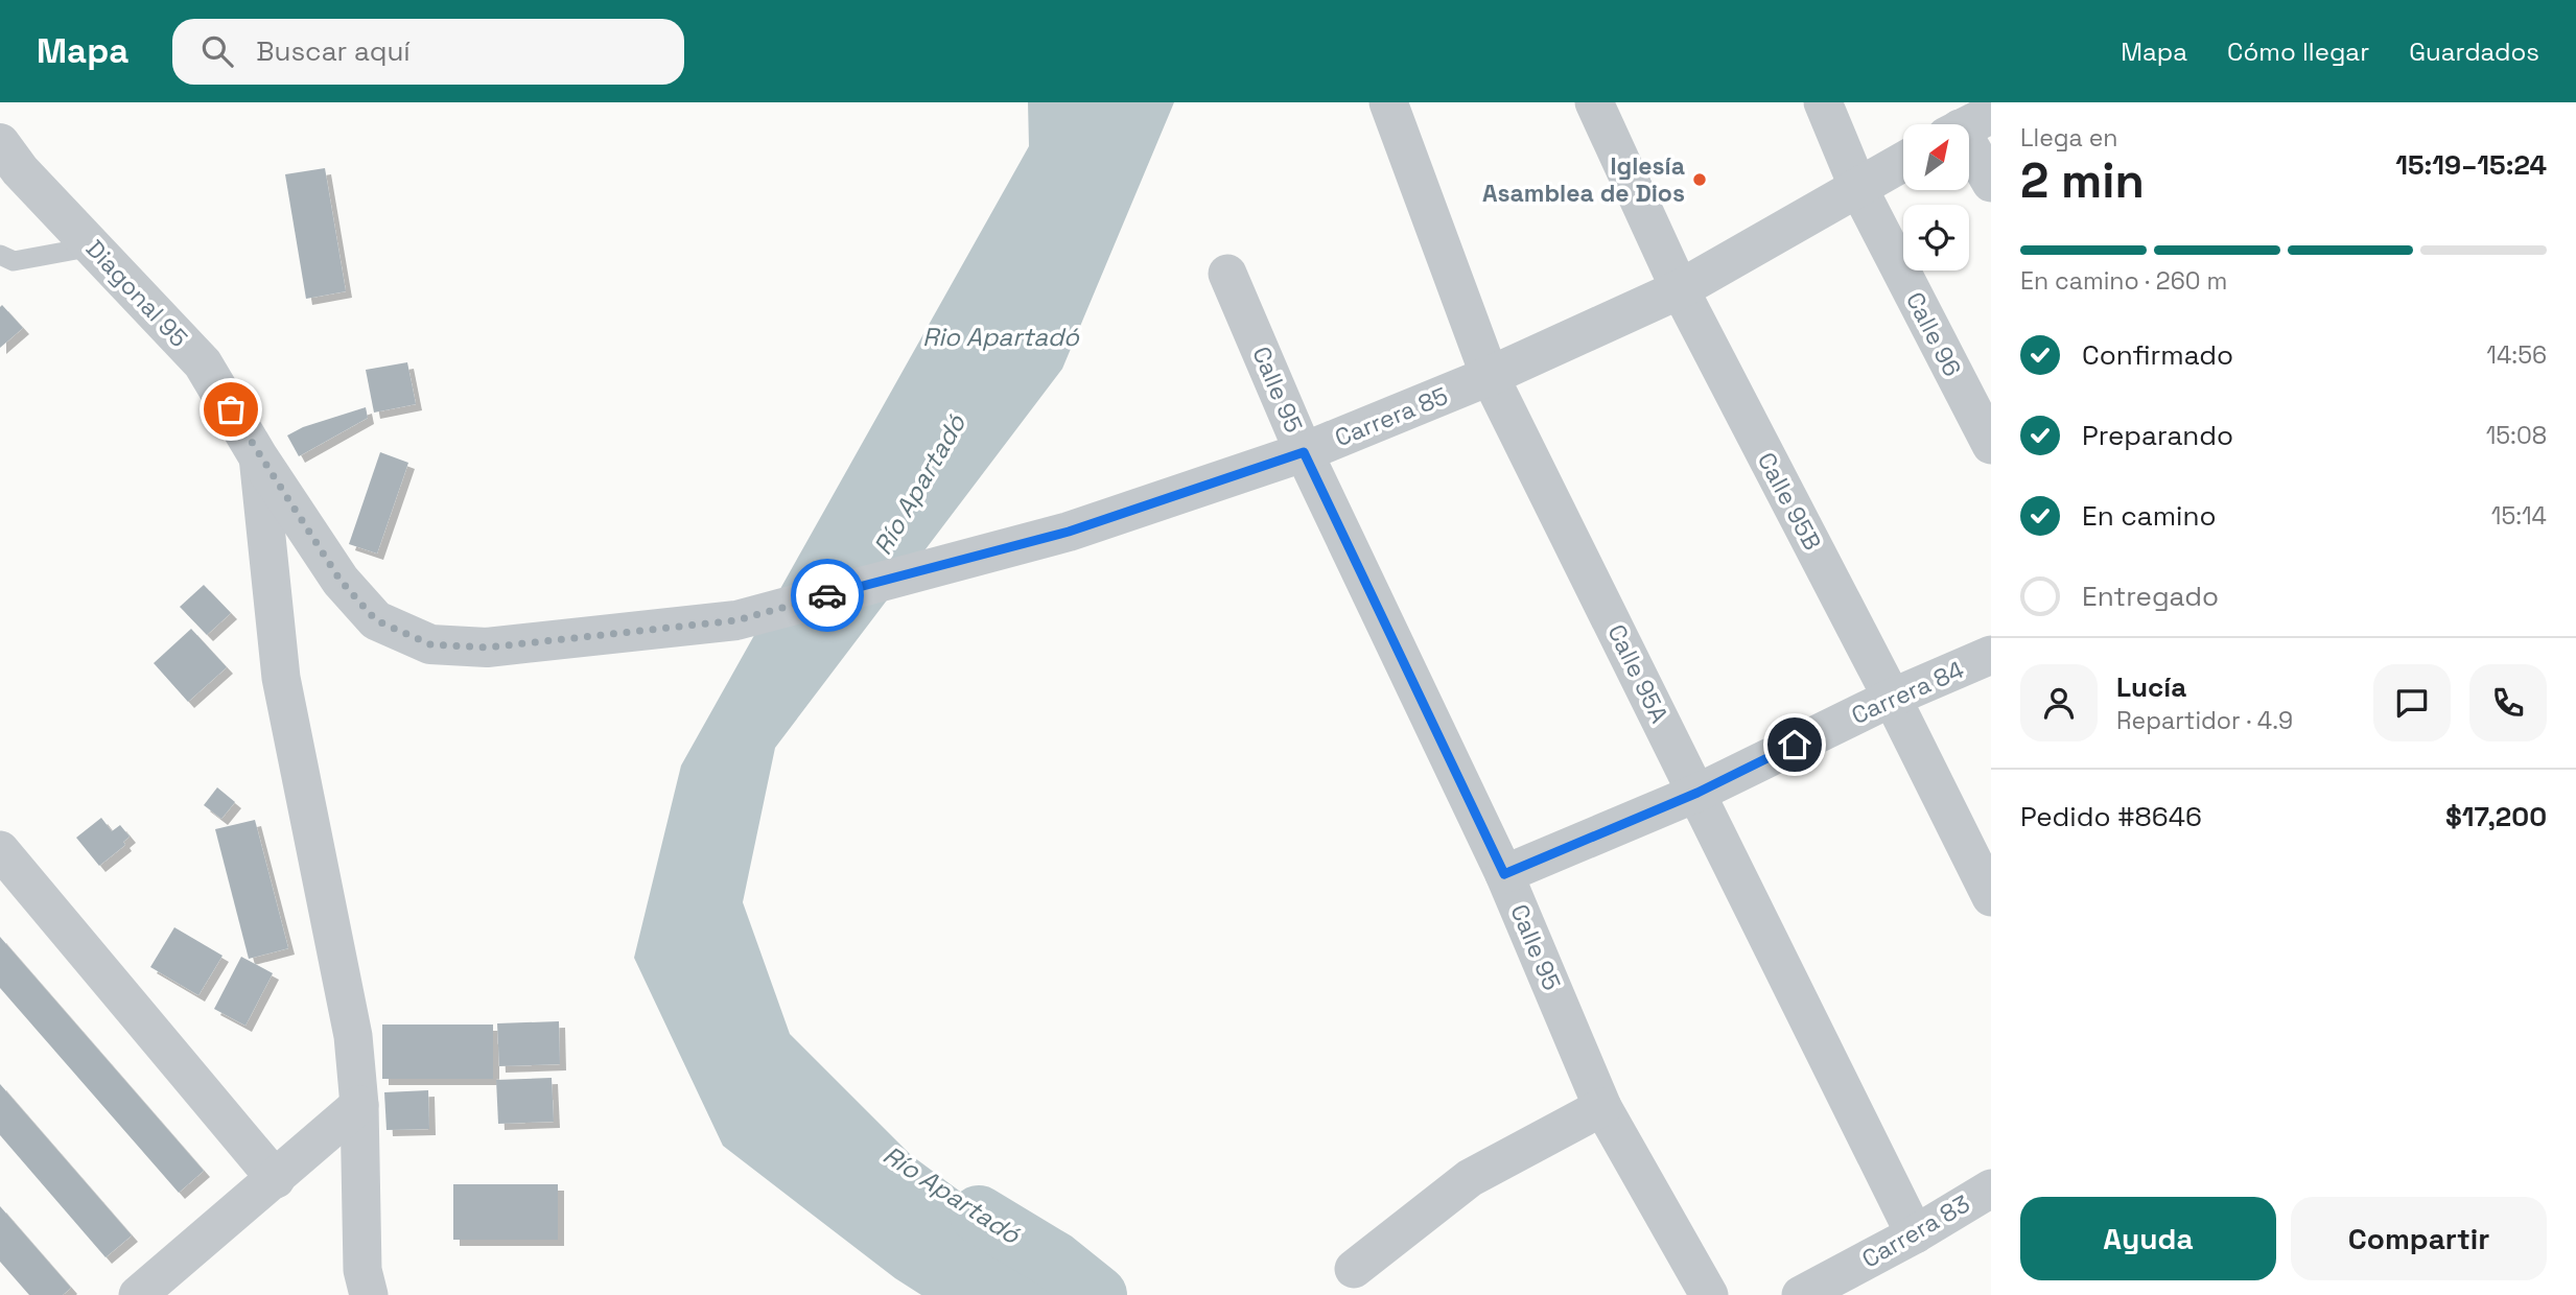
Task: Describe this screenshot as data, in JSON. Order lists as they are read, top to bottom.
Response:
{
  "streets": {
    "street": [
      "Diagonal 95",
      "Calle 96",
      "Calle 95",
      "Carrera 85",
      "Calle 95B",
      "Calle 95A",
      "Carrera 84",
      "Carrera 83"
    ]
  },
  "crossings": [
    ["Diagonal 95", "Carrera 85"],
    ["Calle 96", "Carrera 85"],
    ["Calle 95", "Carrera 85"],
    ["Calle 95", "Carrera 84"],
    ["Carrera 85", "Calle 95B"],
    ["Carrera 85", "Calle 95A"],
    ["Calle 95B", "Carrera 84"],
    ["Calle 95A", "Carrera 84"],
    ["Calle 95A", "Carrera 83"]
  ],
  "water": ["Rio Apartadó", "Río Apartadó"],
  "places": ["Iglesía Asamblea de Dios"],
  "north": "top right",
  "page": {
    "header": "Mapa",
    "search": "Buscar aquí",
    "nav": ["Mapa", "Cómo llegar", "Guardados"],
    "heading": ["2 min", "Llega en", "15:19–15:24"],
    "panel": [
      "Lucía",
      "Repartidor · 4.9",
      "Pedido #8646",
      "$17,200"
    ],
    "bar": "En camino · 260 m",
    "list": [
      ["Confirmado", "14:56"],
      ["Preparando", "15:08"],
      ["En camino", "15:14"],
      "Entregado"
    ],
    "buttons": ["Ayuda", "Compartir"]
  }
}
